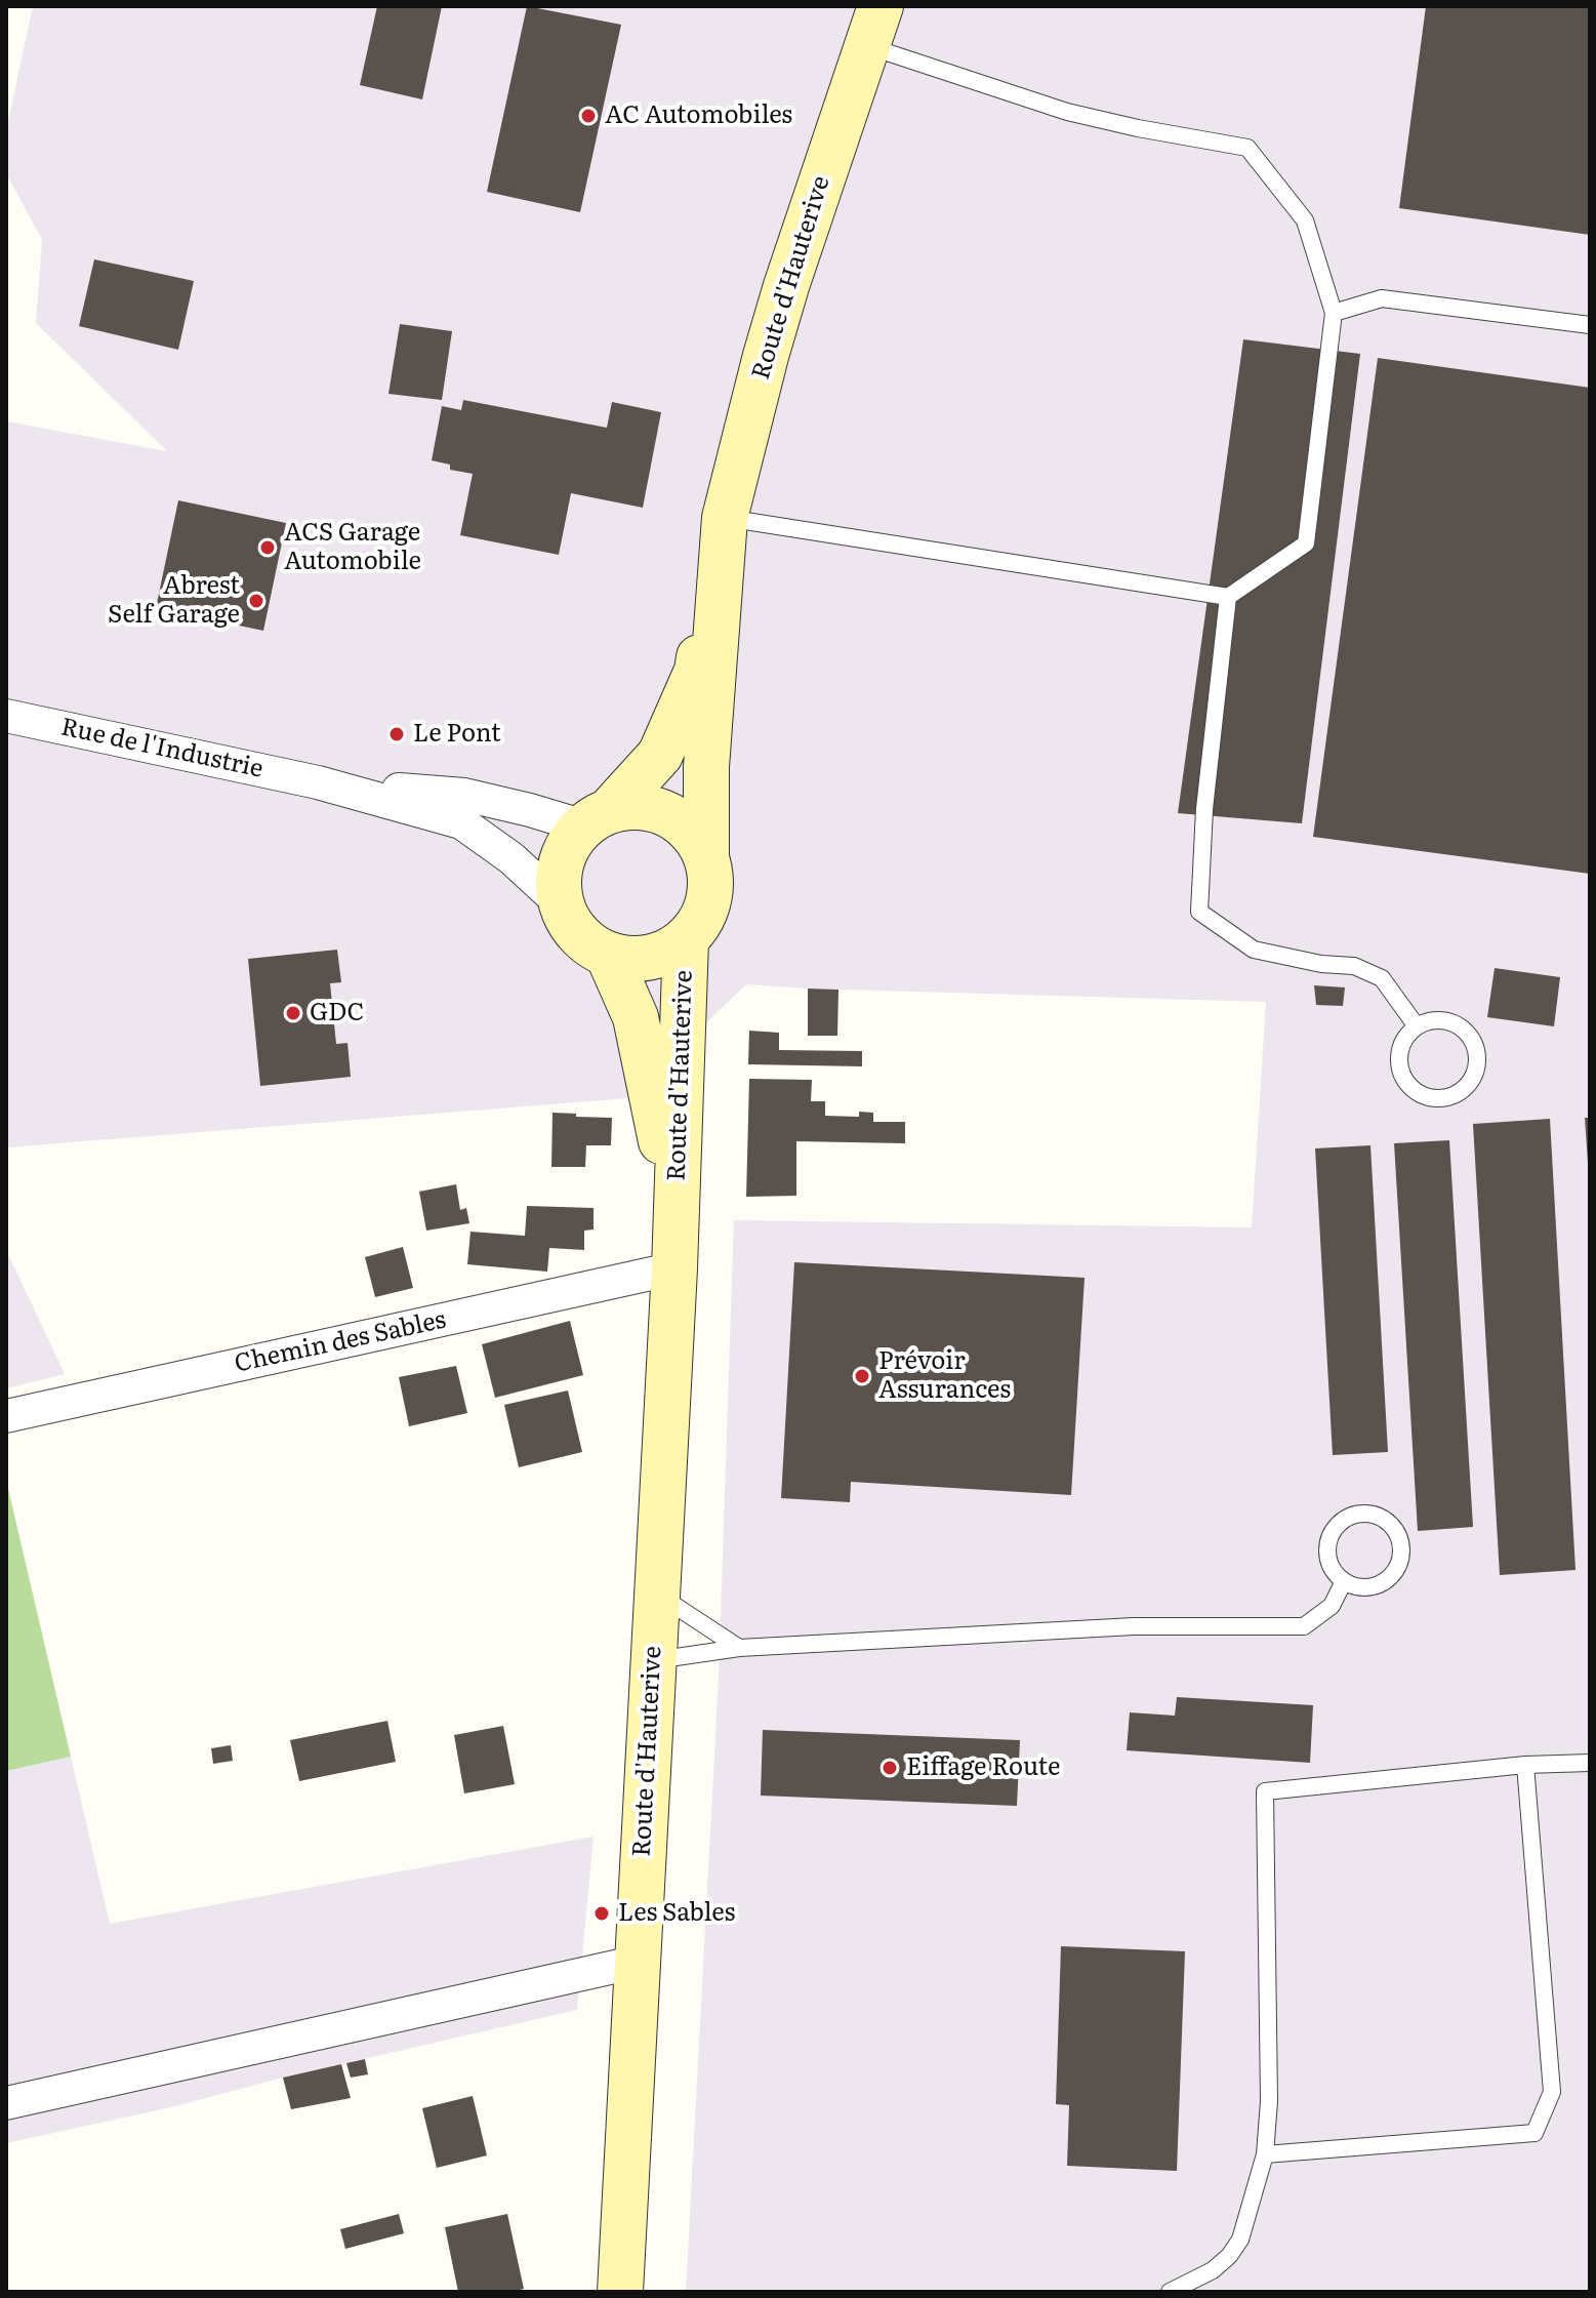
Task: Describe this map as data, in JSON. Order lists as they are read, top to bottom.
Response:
{
  "streets": {
    "main road": ["Route d'Hauterive"],
    "street": ["Rue de l'Industrie", "Chemin des Sables"]
  },
  "crossings": [
    ["Route d'Hauterive", "Rue de l'Industrie"],
    ["Route d'Hauterive", "Chemin des Sables"]
  ],
  "places": [
    "AC Automobiles",
    "ACS Garage Automobile",
    "Abrest Self Garage",
    "Le Pont",
    "GDC",
    "Prévoir Assurances",
    "Eiffage Route",
    "Les Sables"
  ]
}
